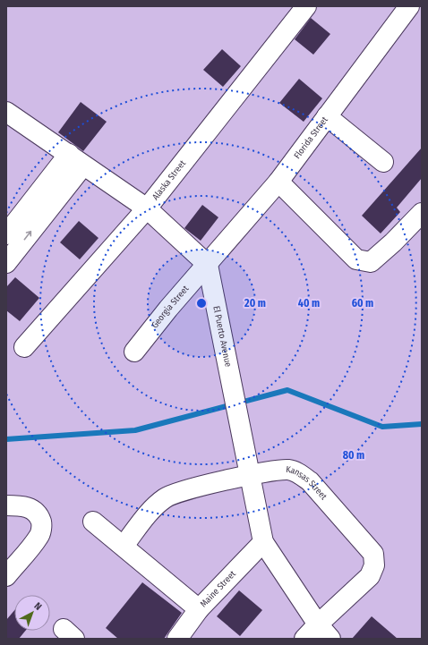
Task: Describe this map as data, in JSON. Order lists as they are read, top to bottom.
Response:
{
  "streets": {
    "street": [
      "Florida Street",
      "Alaska Street",
      "Georgia Street",
      "El Puerto Avenue",
      "Kansas Street",
      "Maine Street"
    ]
  },
  "crossings": [
    ["Florida Street", "Georgia Street"],
    ["Florida Street", "El Puerto Avenue"],
    ["Georgia Street", "El Puerto Avenue"],
    ["El Puerto Avenue", "Kansas Street"],
    ["El Puerto Avenue", "Maine Street"]
  ],
  "north": "top right",
  "rings": [
    "20 m",
    "40 m",
    "60 m",
    "80 m"
  ]
}
